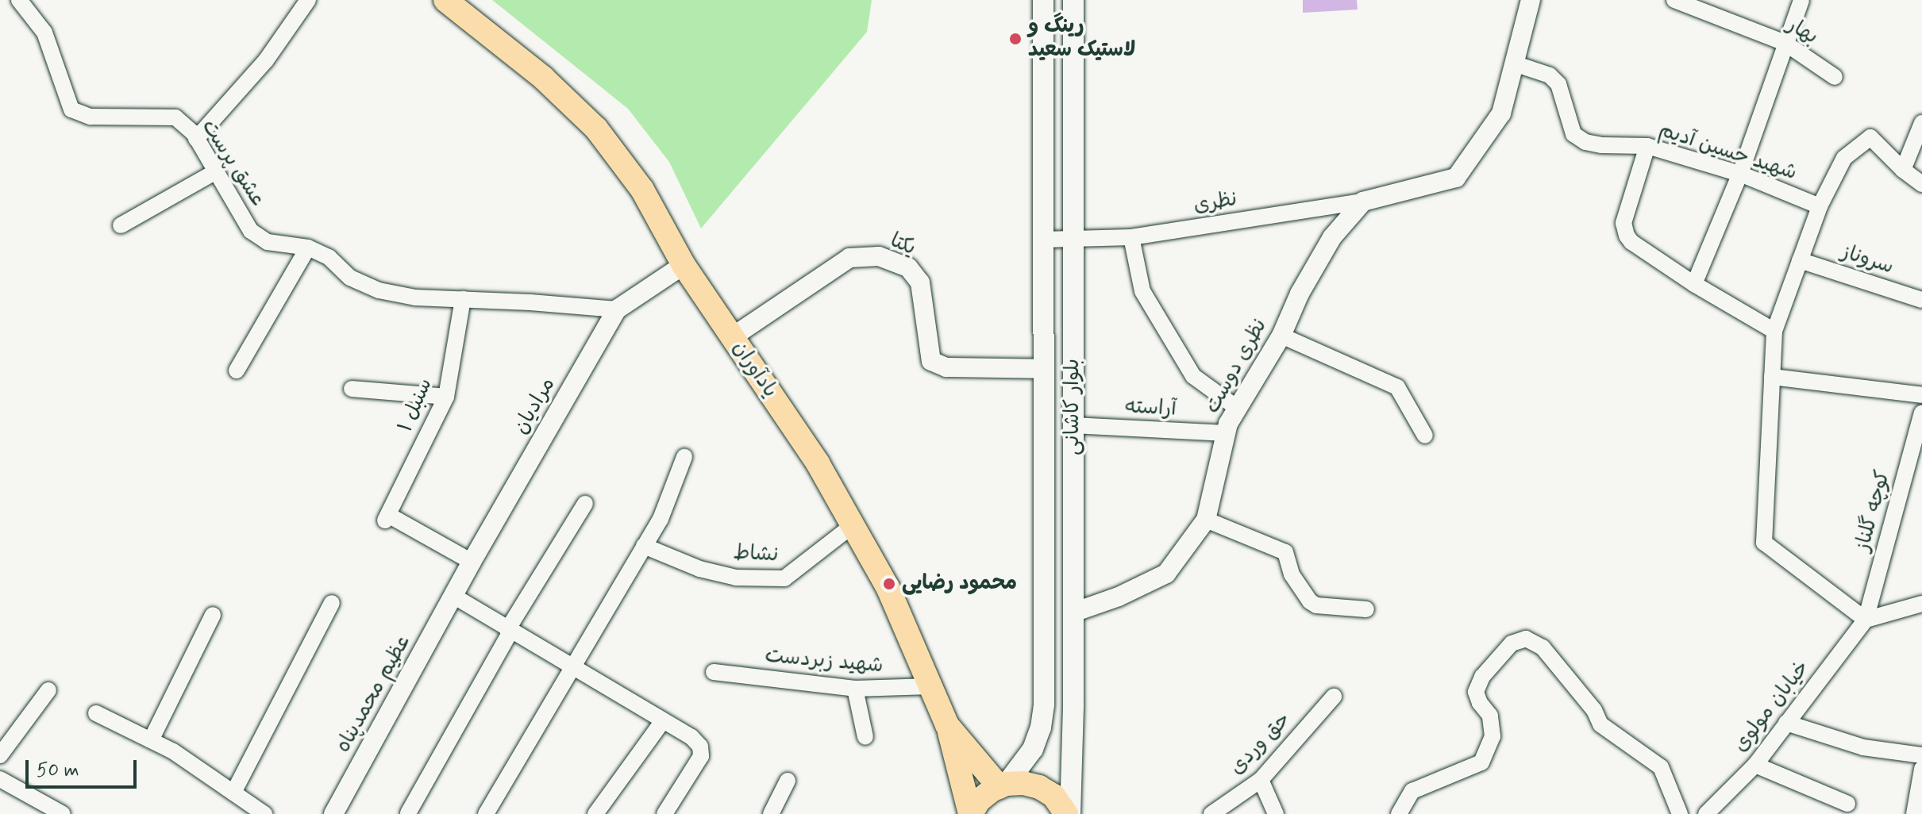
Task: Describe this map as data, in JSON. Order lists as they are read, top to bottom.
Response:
{
  "streets": {
    "main road": ["یادآوران", "بلوار کاشانی"],
    "street": [
      "بهار",
      "شهید حسین آدیم",
      "عشق پرست",
      "نظری",
      "یکتا",
      "سروناز",
      "نظری دوست",
      "سنبل ۱",
      "مرادیان",
      "آراسته",
      "کوچه گلناز",
      "نشاط",
      "شهید زبردست",
      "عظیم محمدپناه",
      "خیابان مولوی",
      "حق وردی"
    ]
  },
  "crossings": [
    ["عشق پرست", "سنبل ۱"],
    ["عشق پرست", "مرادیان"],
    ["نظری", "نظری دوست"],
    ["نظری", "بلوار کاشانی"],
    ["یکتا", "یادآوران"],
    ["یکتا", "بلوار کاشانی"],
    ["نظری دوست", "بلوار کاشانی"],
    ["نظری دوست", "آراسته"],
    ["یادآوران", "مرادیان"],
    ["یادآوران", "بلوار کاشانی"],
    ["یادآوران", "نشاط"],
    ["یادآوران", "شهید زبردست"],
    ["سنبل ۱", "مرادیان"],
    ["مرادیان", "عظیم محمدپناه"],
    ["بلوار کاشانی", "آراسته"],
    ["کوچه گلناز", "خیابان مولوی"]
  ],
  "places": ["رینگ و لاستیک سعید", "محمود رضایی"],
  "scale_bar": "50 m"
}
